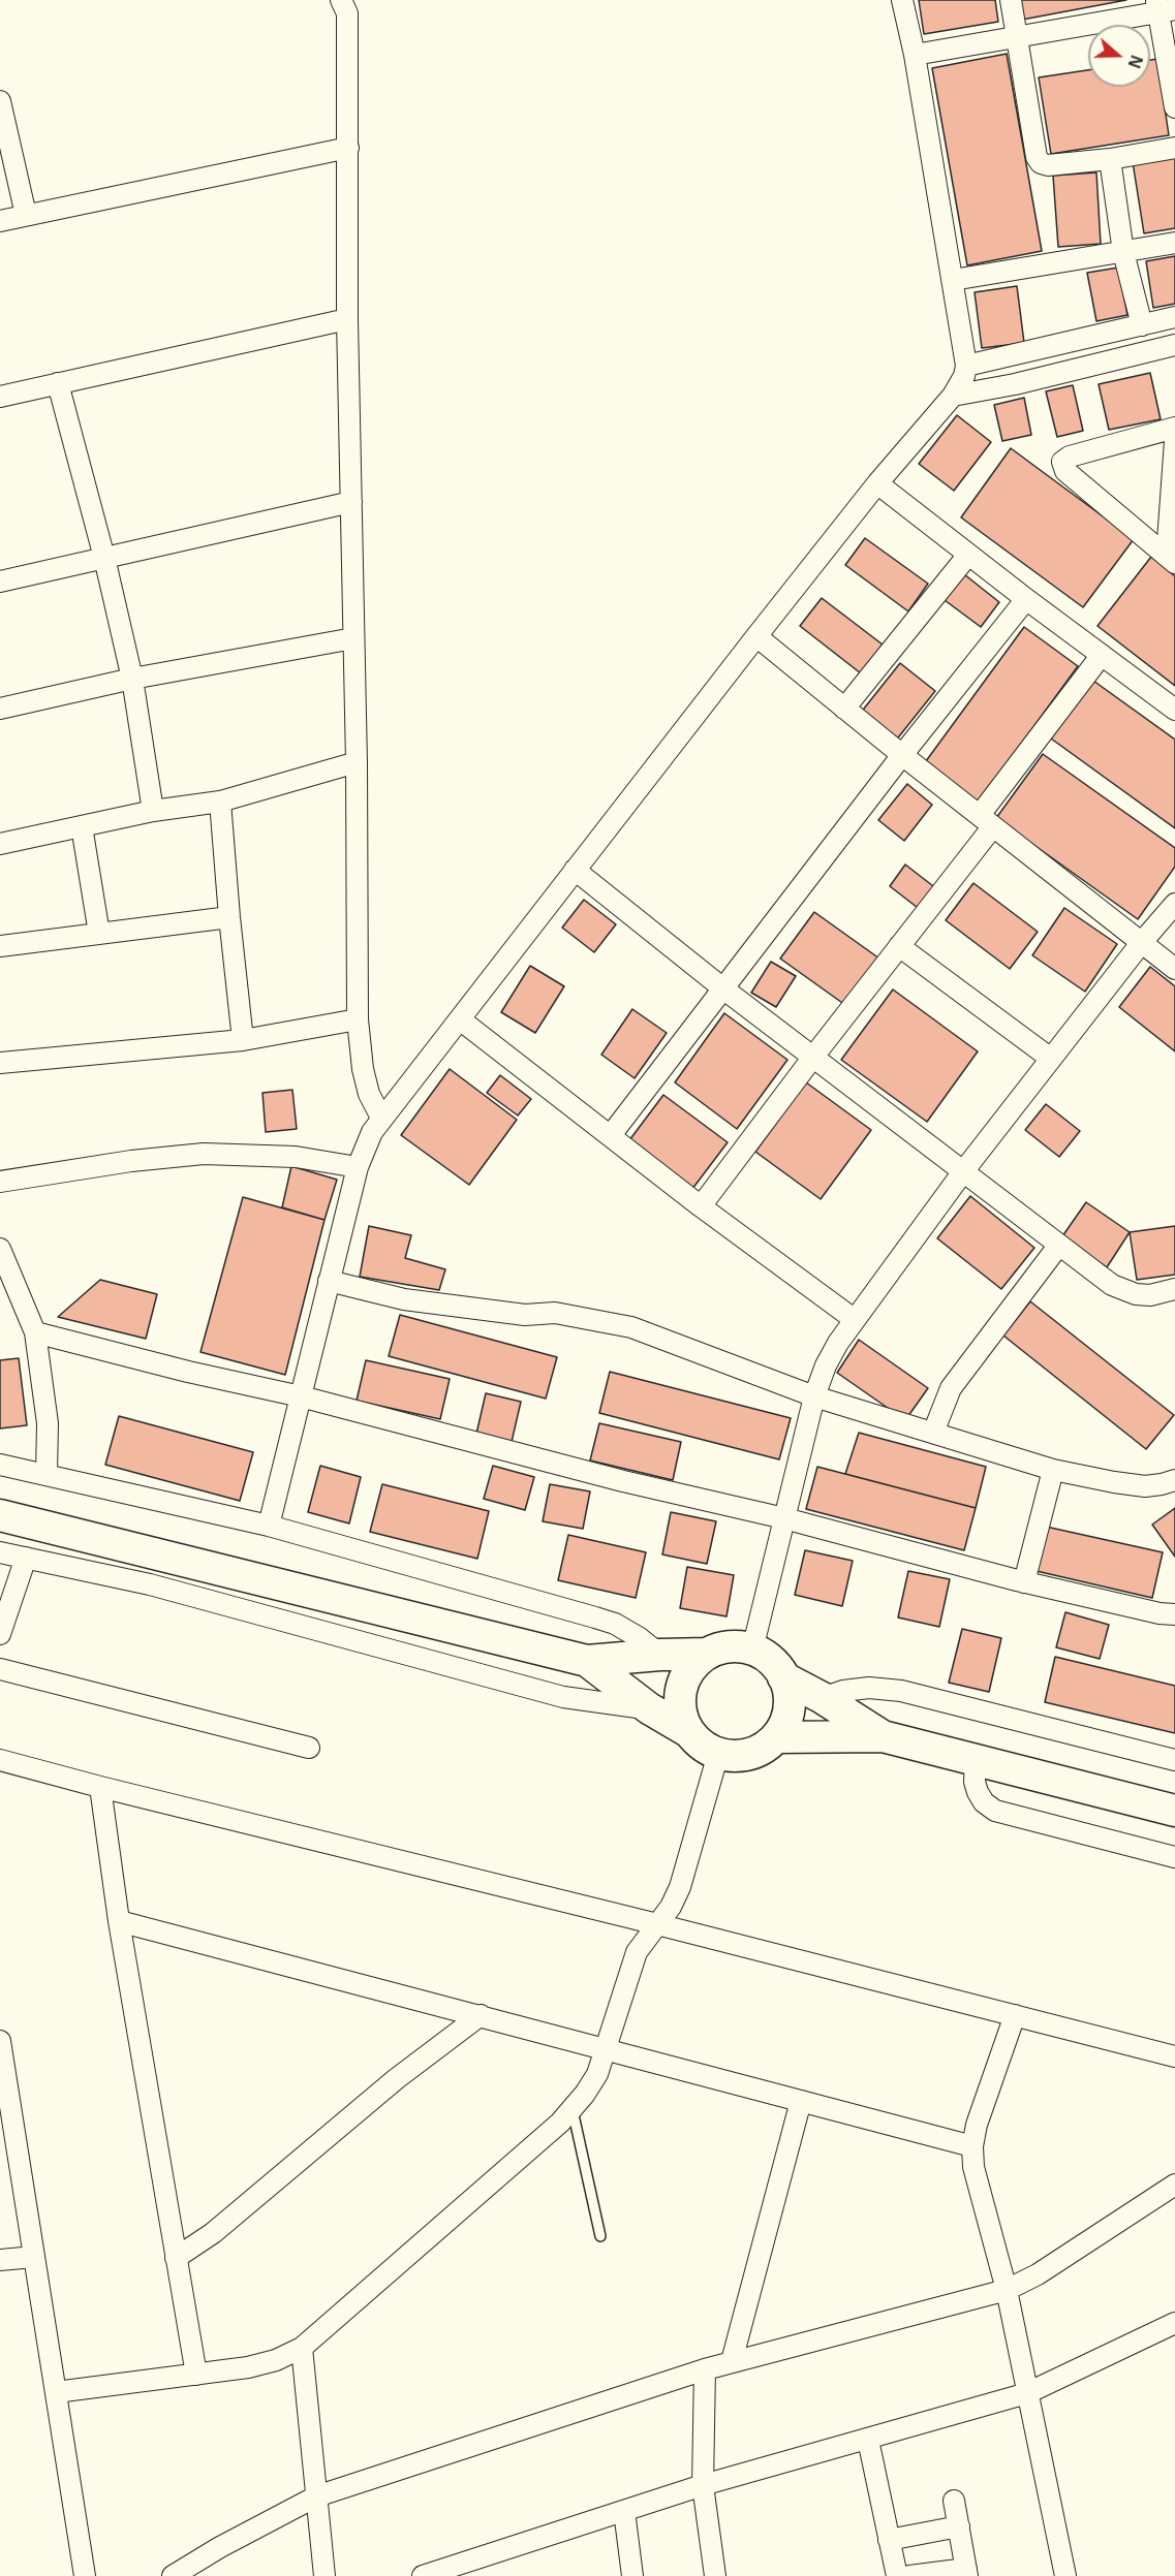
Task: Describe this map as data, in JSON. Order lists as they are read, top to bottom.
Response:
{
  "north": "right"
}
